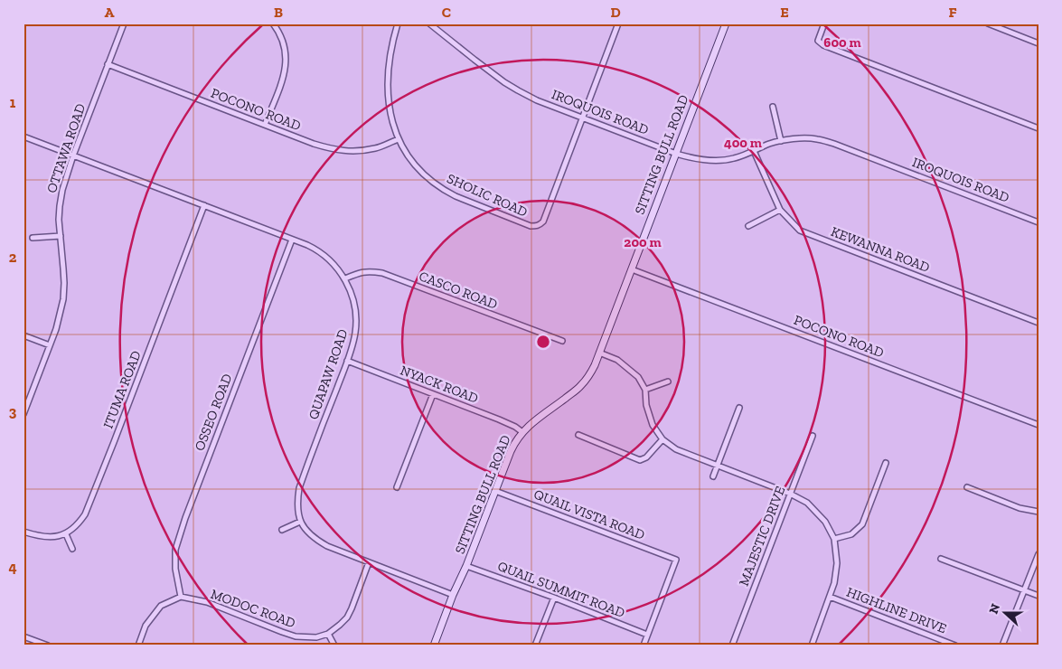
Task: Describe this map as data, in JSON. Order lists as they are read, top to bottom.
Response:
{
  "streets": {
    "street": [
      "POCONO ROAD",
      "IROQUOIS ROAD",
      "OTTAWA ROAD",
      "SITTING BULL ROAD",
      "SHOLIC ROAD",
      "KEWANNA ROAD",
      "CASCO ROAD",
      "QUAPAW ROAD",
      "NYACK ROAD",
      "ITUMA ROAD",
      "OSSEO ROAD",
      "QUAIL VISTA ROAD",
      "MAJESTIC DRIVE",
      "QUAIL SUMMIT ROAD",
      "MODOC ROAD",
      "HIGHLINE DRIVE"
    ]
  },
  "crossings": [
    ["POCONO ROAD", "OTTAWA ROAD"],
    ["POCONO ROAD", "SITTING BULL ROAD"],
    ["POCONO ROAD", "SHOLIC ROAD"],
    ["IROQUOIS ROAD", "SITTING BULL ROAD"],
    ["IROQUOIS ROAD", "SHOLIC ROAD"],
    ["IROQUOIS ROAD", "KEWANNA ROAD"],
    ["OTTAWA ROAD", "QUAPAW ROAD"],
    ["SITTING BULL ROAD", "NYACK ROAD"],
    ["SITTING BULL ROAD", "QUAIL VISTA ROAD"],
    ["SITTING BULL ROAD", "QUAIL SUMMIT ROAD"],
    ["CASCO ROAD", "QUAPAW ROAD"],
    ["QUAPAW ROAD", "NYACK ROAD"],
    ["QUAPAW ROAD", "ITUMA ROAD"],
    ["QUAPAW ROAD", "OSSEO ROAD"],
    ["OSSEO ROAD", "MODOC ROAD"],
    ["QUAIL VISTA ROAD", "QUAIL SUMMIT ROAD"]
  ],
  "north": "left",
  "grid": {
    "columns": [
      "A",
      "B",
      "C",
      "D",
      "E",
      "F"
    ],
    "rows": [
      "1",
      "2",
      "3",
      "4"
    ]
  },
  "rings": ["600 m", "400 m", "200 m"]
}
